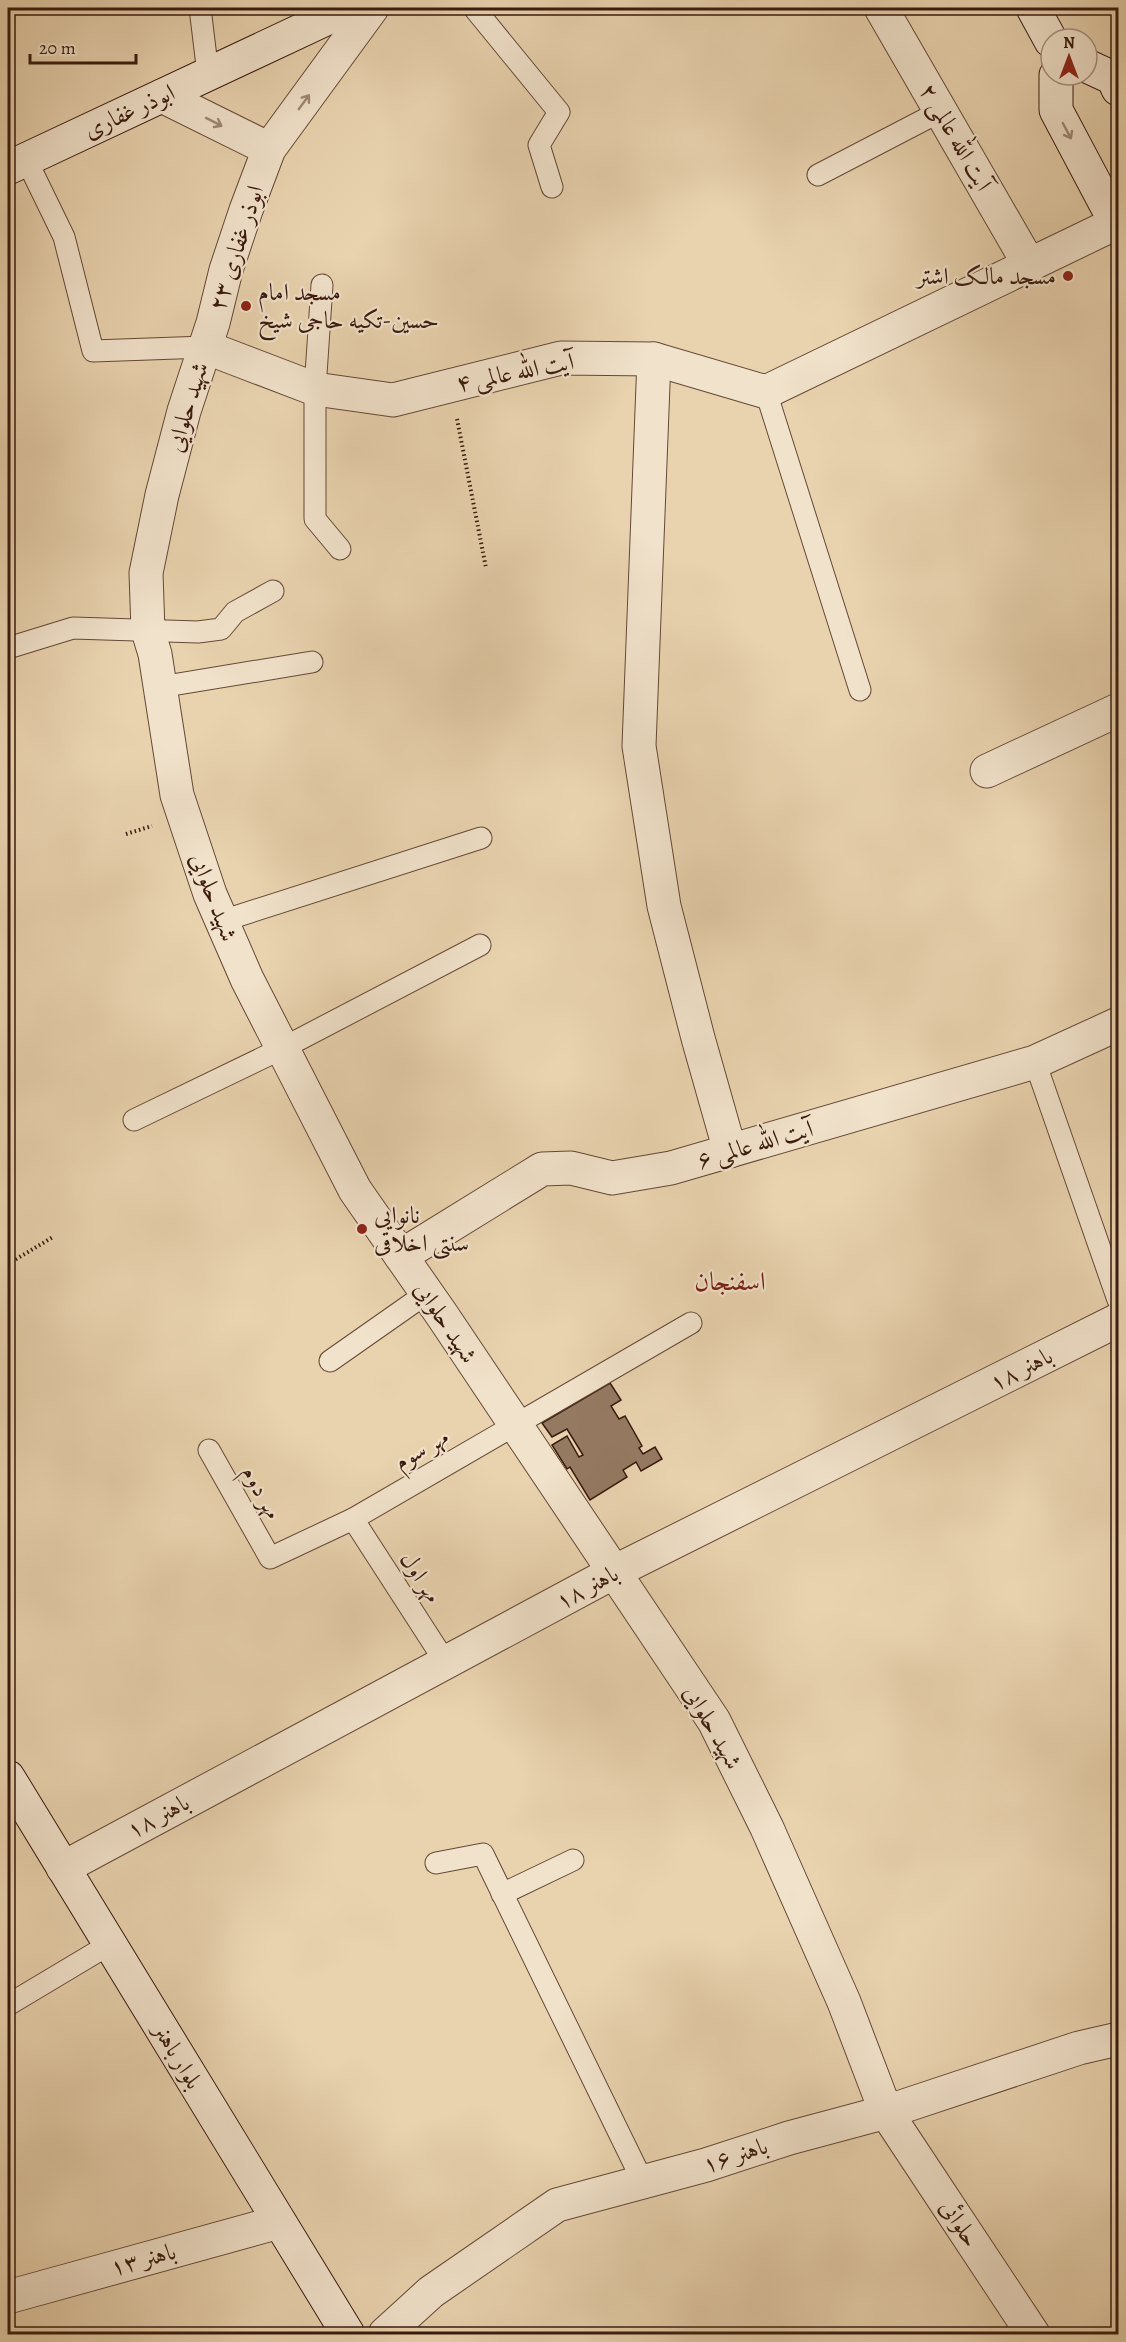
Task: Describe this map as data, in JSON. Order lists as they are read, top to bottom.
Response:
{
  "streets": {
    "street": [
      "ابوذر غفاری",
      "آیت الله عالمی ۲",
      "ابوذر غفاری ۲۳",
      "آیت الله عالمی ۴",
      "شهید حلوایی",
      "آیت الله عالمی ۶",
      "باهنر ۱۸",
      "بلوار باهنر",
      "باهنر ۱۶",
      "حلوائی",
      "باهنر ۱۳"
    ],
    "lane": ["مهر سوم", "مهر دوم", "مهر اول"]
  },
  "crossings": [
    ["ابوذر غفاری ۲۳", "آیت الله عالمی ۴"],
    ["ابوذر غفاری ۲۳", "شهید حلوایی"],
    ["آیت الله عالمی ۴", "شهید حلوایی"],
    ["شهید حلوایی", "آیت الله عالمی ۶"],
    ["شهید حلوایی", "باهنر ۱۸"],
    ["شهید حلوایی", "مهر سوم"],
    ["شهید حلوایی", "باهنر ۱۶"],
    ["شهید حلوایی", "حلوائی"],
    ["باهنر ۱۸", "مهر اول"],
    ["باهنر ۱۸", "بلوار باهنر"],
    ["مهر سوم", "مهر دوم"],
    ["مهر سوم", "مهر اول"],
    ["بلوار باهنر", "باهنر ۱۳"],
    ["باهنر ۱۶", "حلوائی"]
  ],
  "one_way": ["ابوذر غفاری ۲۳"],
  "districts": ["اسفنجان"],
  "places": ["مسجد مالک اشتر", "مسجد امام حسین-تکیه حاجی شیخ", "نانوایی سنتی اخلاقی"],
  "scale_bar": "20 m",
  "north": "top"
}
